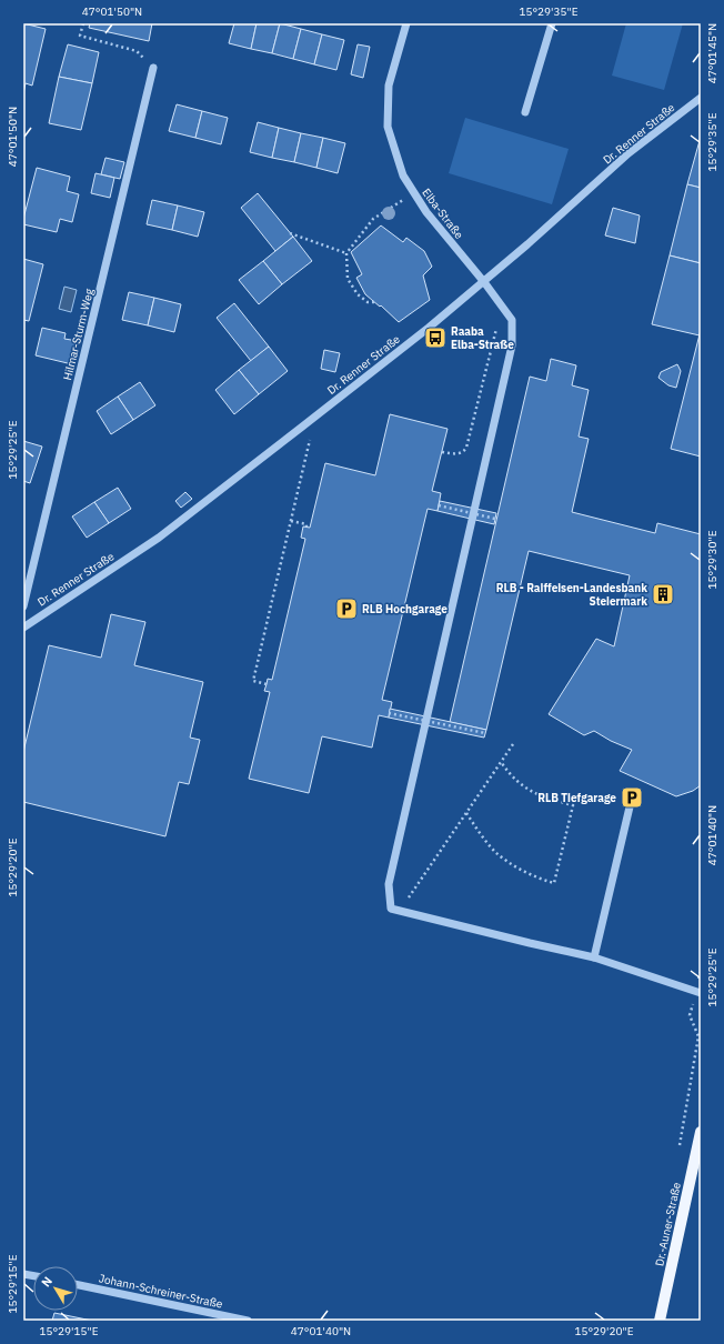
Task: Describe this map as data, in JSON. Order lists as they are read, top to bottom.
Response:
{
  "streets": {
    "main road": ["Dr.-Auner-Straße"],
    "street": [
      "Dr. Renner Straße",
      "Elba-Straße",
      "Hilmar-Sturm-Weg",
      "Johann-Schreiner-Straße"
    ]
  },
  "crossings": [
    ["Dr. Renner Straße", "Elba-Straße"]
  ],
  "places": {
    "bus stop": ["Raaba Elba-Straße"],
    "building": ["RLB - Raiffeisen-Landesbank Steiermark"],
    "parking": ["RLB Hochgarage", "RLB Tiefgarage"]
  },
  "north": "top left",
  "coordinates": [
    "47°01'50\"N",
    "15°29'35\"E",
    "47°01'45\"N",
    "15°29'25\"E",
    "15°29'30\"E",
    "47°01'40\"N",
    "15°29'20\"E",
    "15°29'15\"E"
  ]
}
